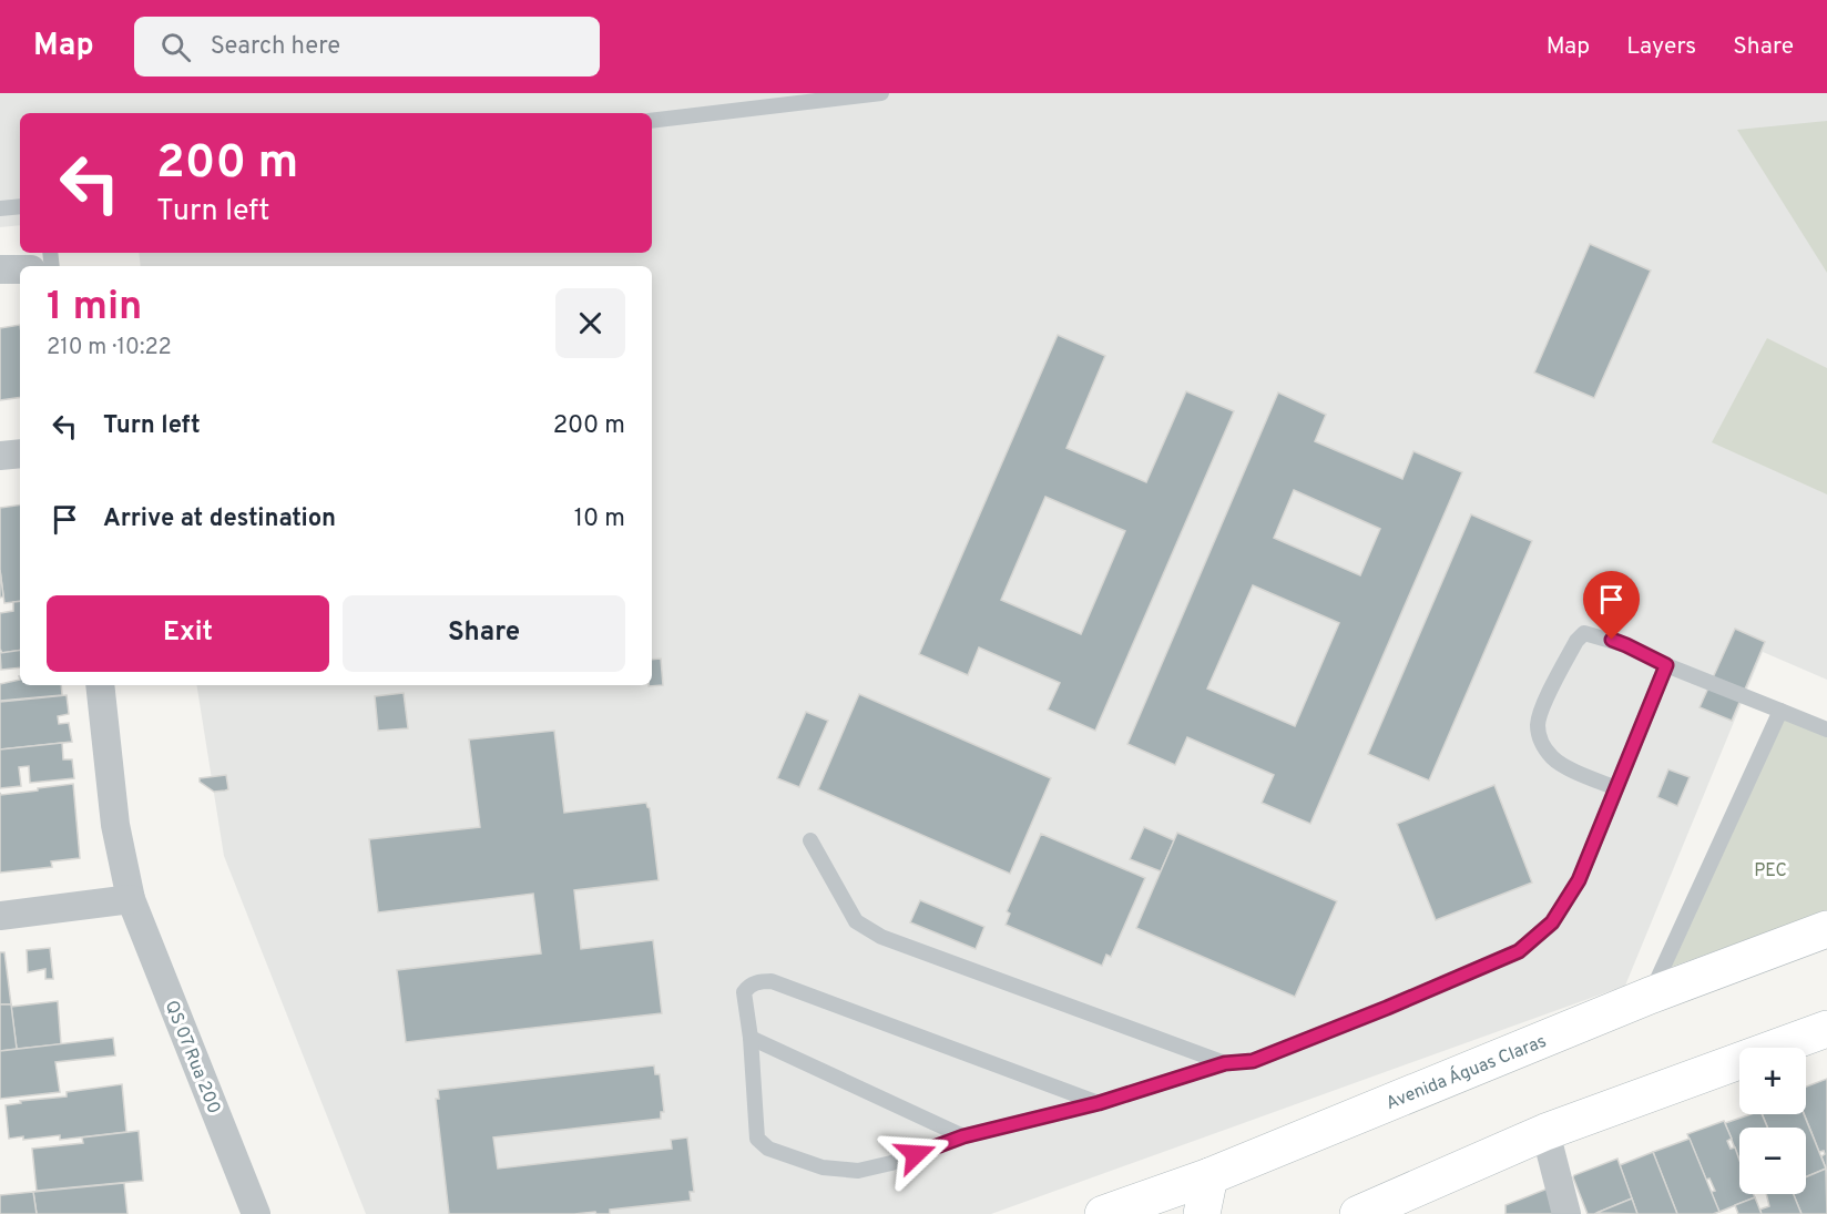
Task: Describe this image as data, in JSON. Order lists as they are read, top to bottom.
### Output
{
  "streets": {
    "main road": ["Avenida Águas Claras"],
    "street": ["QS 07 Rua 200"]
  },
  "parks": ["PEC"],
  "page": {
    "header": "Map",
    "search": "Search here",
    "nav": ["Map", "Layers", "Share"],
    "turn": ["200 m", "Turn left"],
    "heading": ["1 min", "210 m · 10:22"],
    "list": [
      {
        "name": "Turn left",
        "value": "200 m"
      },
      {
        "name": "Arrive at destination",
        "value": "10 m"
      }
    ],
    "buttons": ["Exit", "Share"],
    "map_buttons": ["+", "−"]
  }
}
